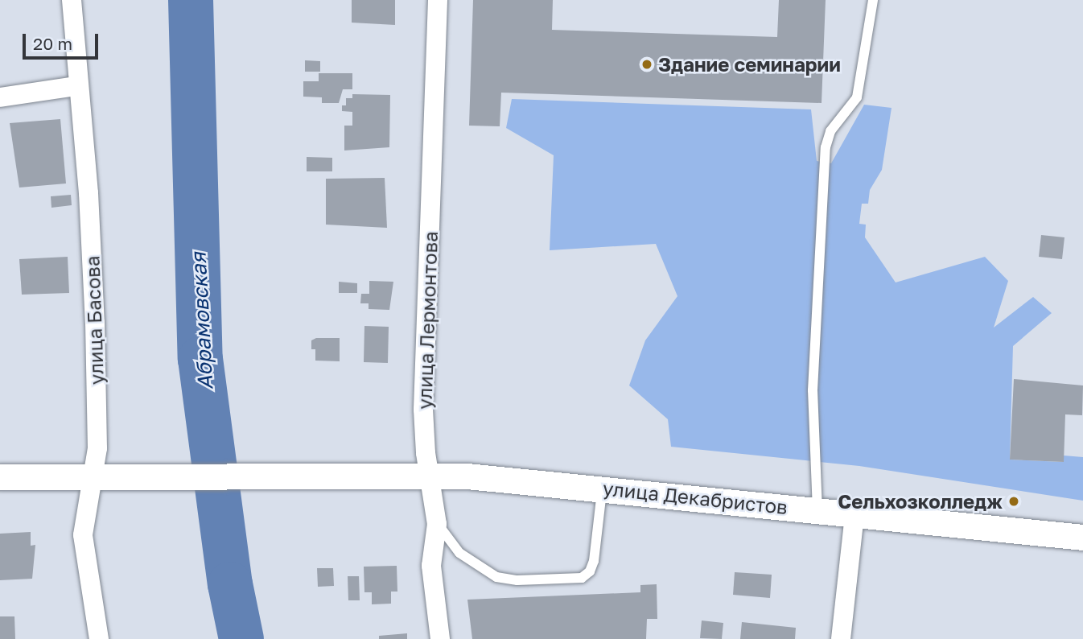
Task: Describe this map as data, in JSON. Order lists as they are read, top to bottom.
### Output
{
  "streets": {
    "street": ["улица Басова", "улица Лермонтова", "улица Декабристов"]
  },
  "crossings": [
    ["улица Басова", "улица Декабристов"],
    ["улица Лермонтова", "улица Декабристов"]
  ],
  "water": ["Абрамовская"],
  "places": ["Здание семинарии", "Сельхозколледж"],
  "scale_bar": "20 m"
}
